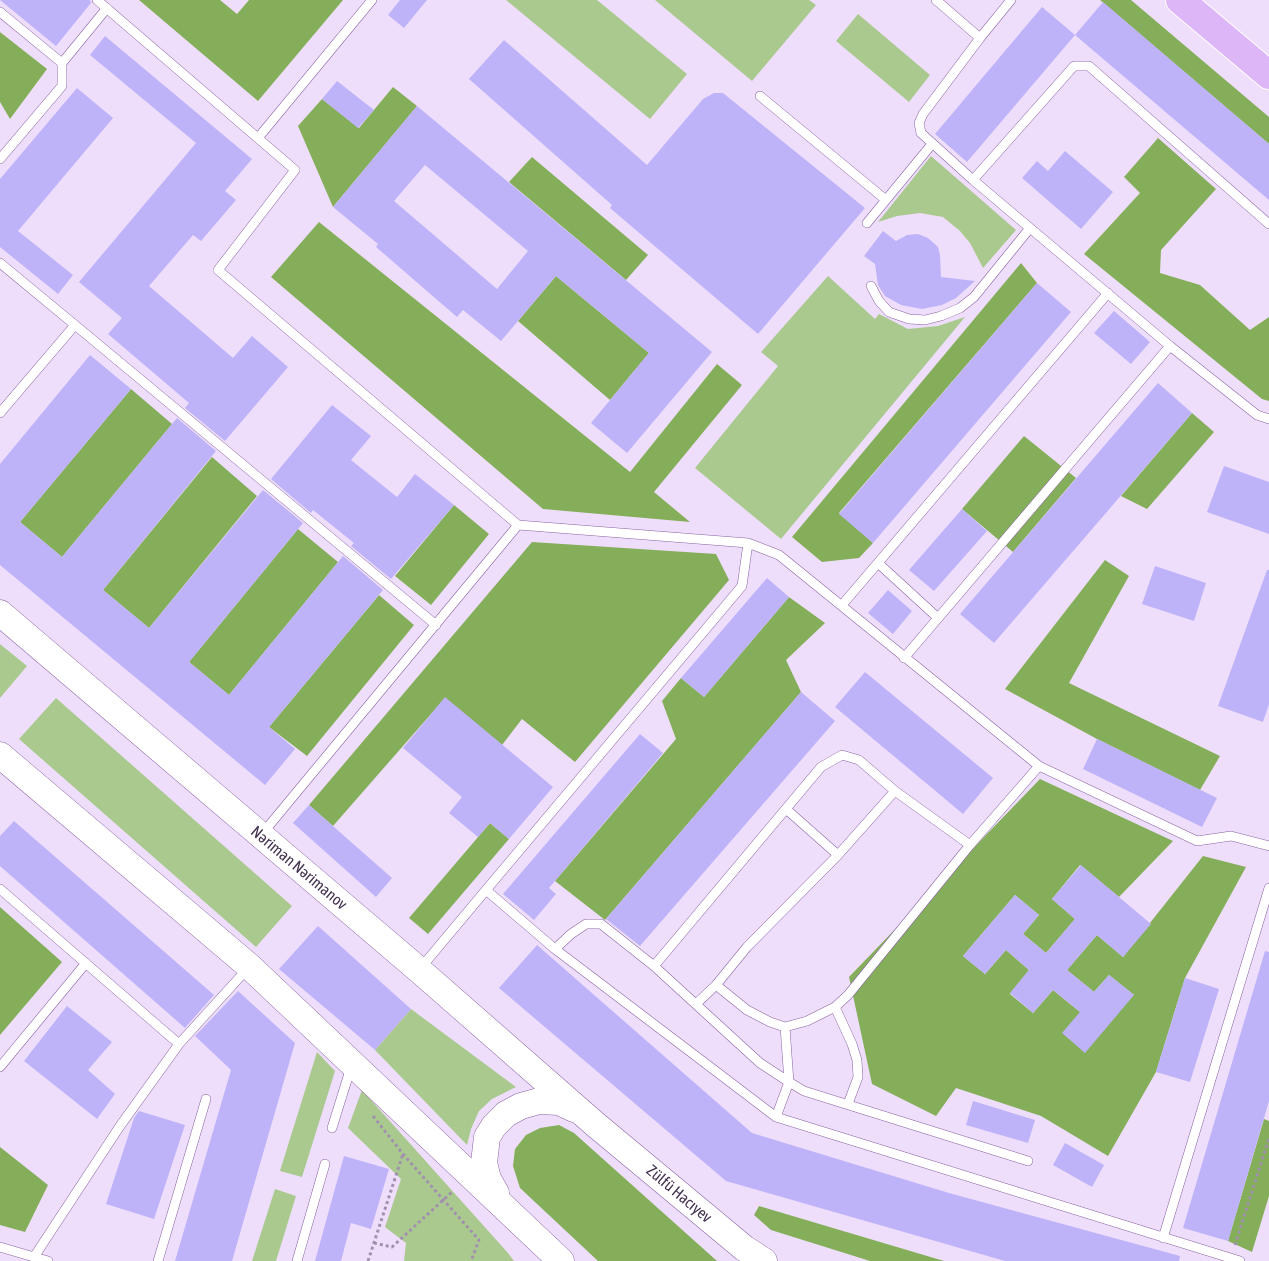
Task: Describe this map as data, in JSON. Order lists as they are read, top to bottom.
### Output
{
  "streets": {
    "main road": ["Nəriman Nərimanov", "Zülfü Hacıyev"]
  },
  "crossings": [
    ["Nəriman Nərimanov", "Zülfü Hacıyev"]
  ]
}
